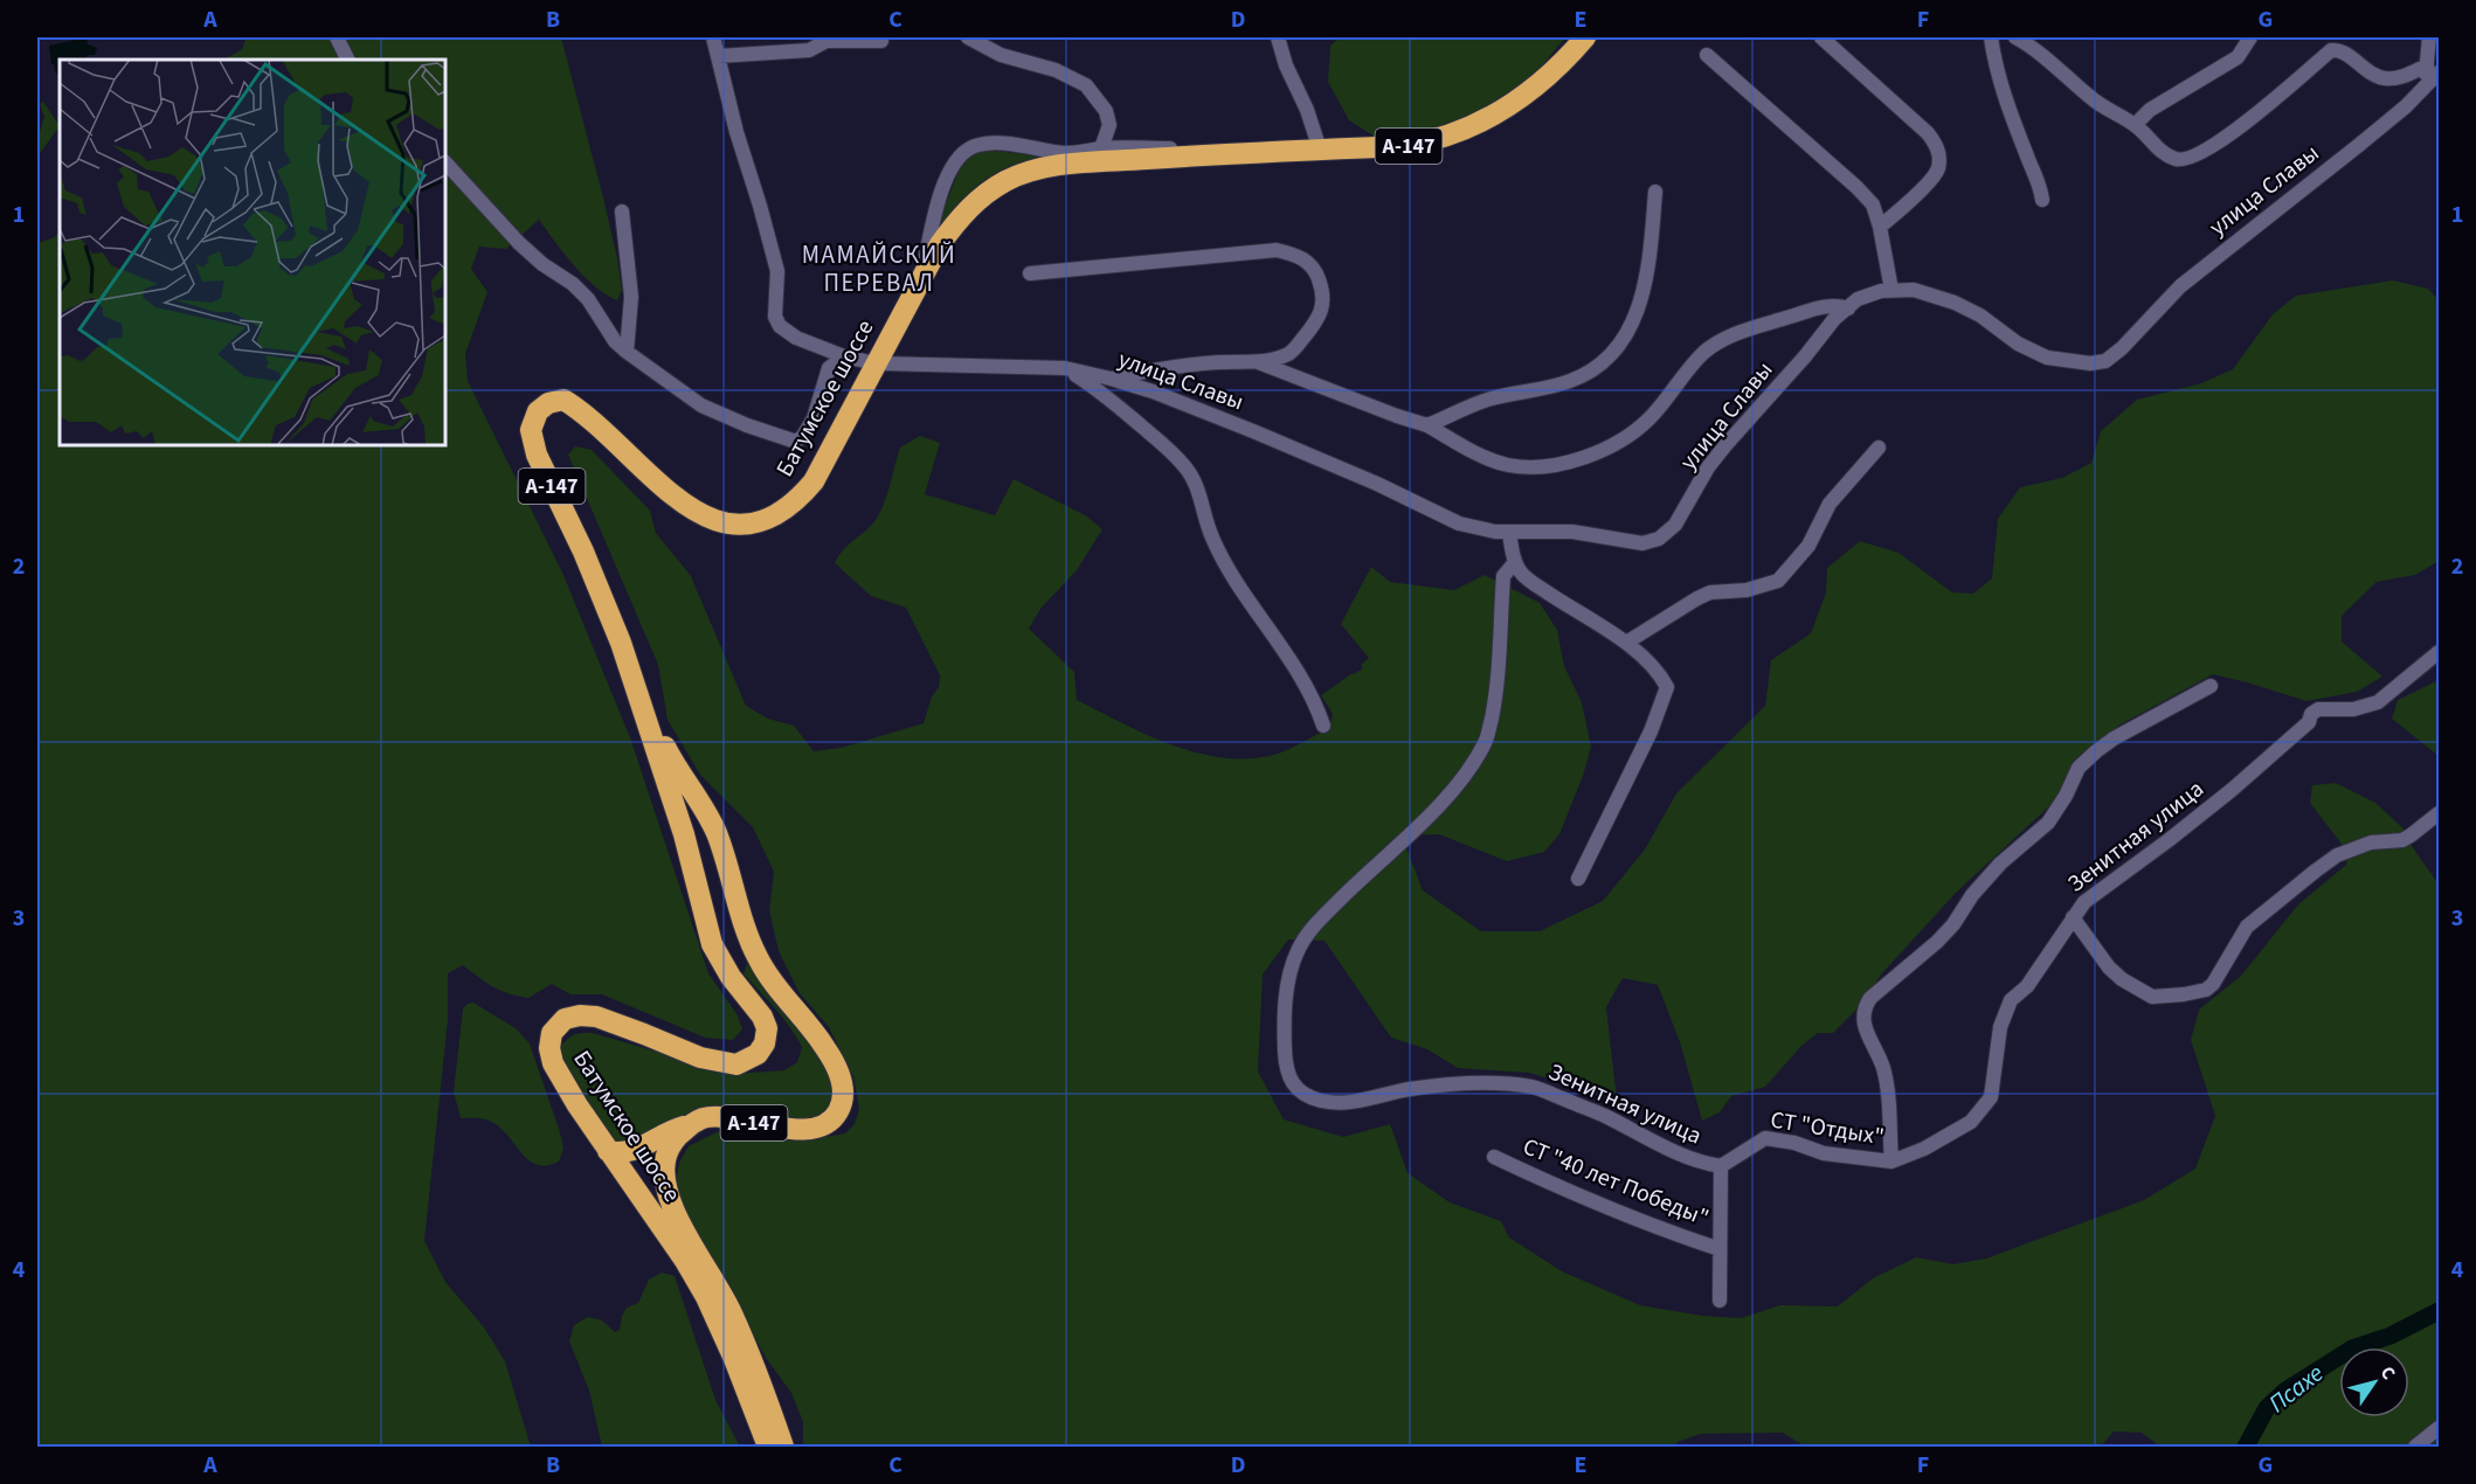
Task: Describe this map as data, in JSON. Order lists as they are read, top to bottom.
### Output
{
  "streets": {
    "highway": ["А-147", "Батумское шоссе"],
    "street": [
      "улица Славы",
      "Зенитная улица",
      "СТ \"Отдых\"",
      "СТ \"40 лет Победы\""
    ]
  },
  "crossings": [
    ["улица Славы", "Батумское шоссе"],
    ["Зенитная улица", "СТ \"Отдых\""],
    ["Зенитная улица", "СТ \"40 лет Победы\""]
  ],
  "districts": ["МАМАЙСКИЙ ПЕРЕВАЛ"],
  "water": ["Псахе"],
  "north": "top right",
  "grid": {
    "columns": [
      "A",
      "B",
      "C",
      "D",
      "E",
      "F",
      "G"
    ],
    "rows": [
      "1",
      "2",
      "3",
      "4"
    ]
  }
}
